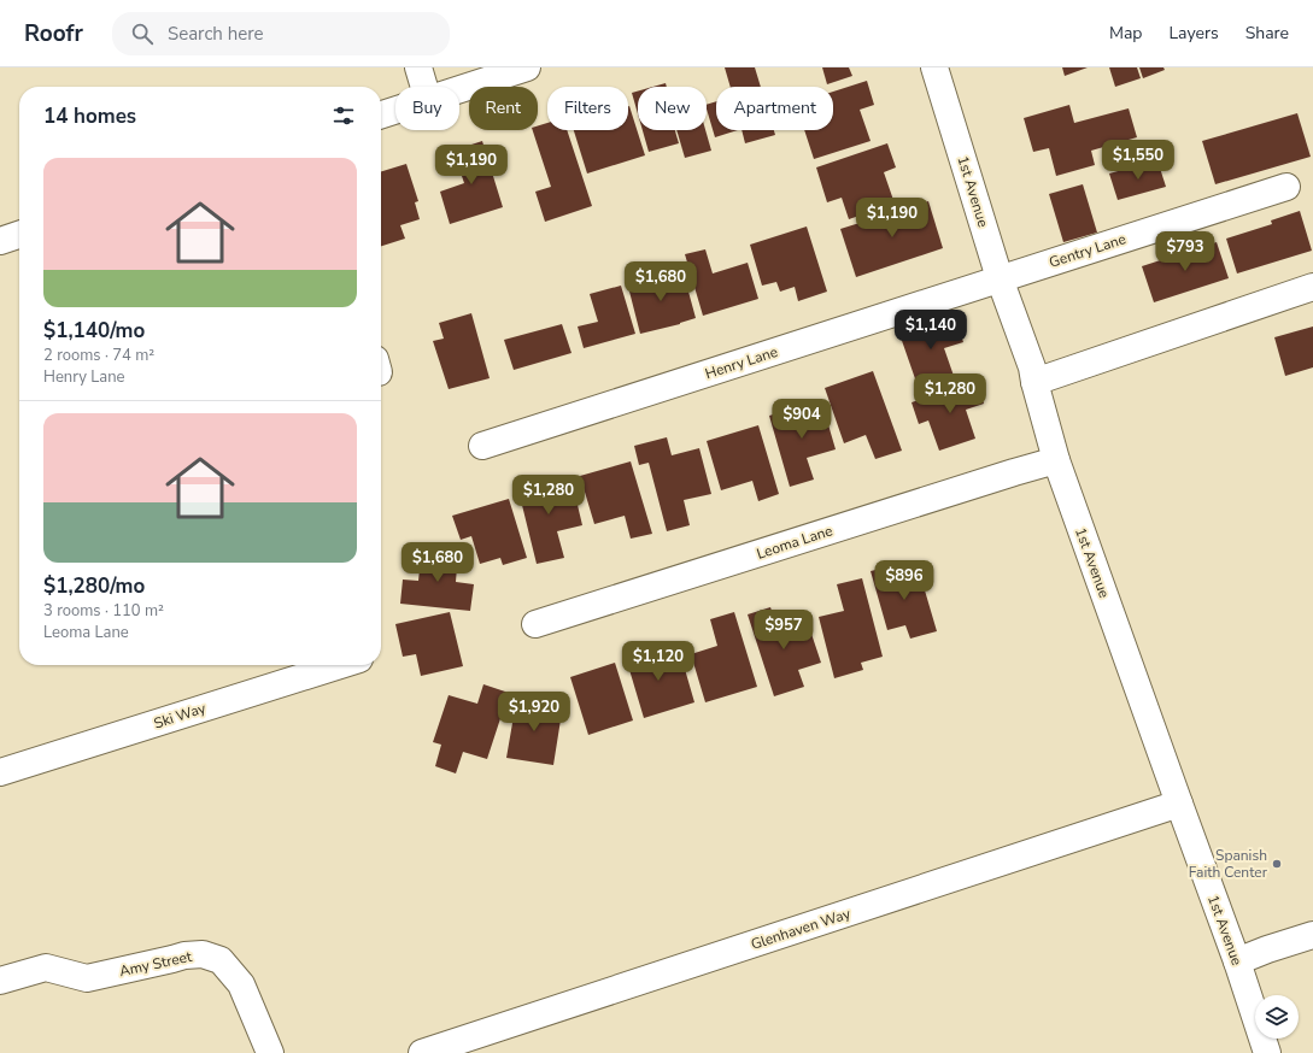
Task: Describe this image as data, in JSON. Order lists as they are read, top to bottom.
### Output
{
  "streets": {
    "street": [
      "1st Avenue",
      "Gentry Lane",
      "Henry Lane",
      "Leoma Lane",
      "Ski Way",
      "Glenhaven Way",
      "Amy Street"
    ]
  },
  "crossings": [
    ["1st Avenue", "Gentry Lane"],
    ["1st Avenue", "Henry Lane"],
    ["1st Avenue", "Leoma Lane"],
    ["1st Avenue", "Glenhaven Way"],
    ["Gentry Lane", "Henry Lane"]
  ],
  "places": ["Spanish Faith Center"],
  "page": {
    "header": "Roofr",
    "search": "Search here",
    "nav": ["Map", "Layers", "Share"],
    "chip": [
      "Buy",
      "Rent",
      "Filters",
      "New",
      "Apartment"
    ],
    "heading": "14 homes",
    "price": [
      "$1,550",
      "$1,190",
      "$1,190",
      "$793",
      "$1,680",
      "$1,140",
      "$1,280",
      "$904",
      "$1,280",
      "$1,680",
      "$896",
      "$957",
      "$1,120",
      "$1,920"
    ],
    "list": [
      {
        "name": "$1,140/mo",
        "note": "2 rooms · 74 m² · Henry Lane"
      },
      {
        "name": "$1,280/mo",
        "note": "3 rooms · 110 m² · Leoma Lane"
      }
    ]
  }
}
